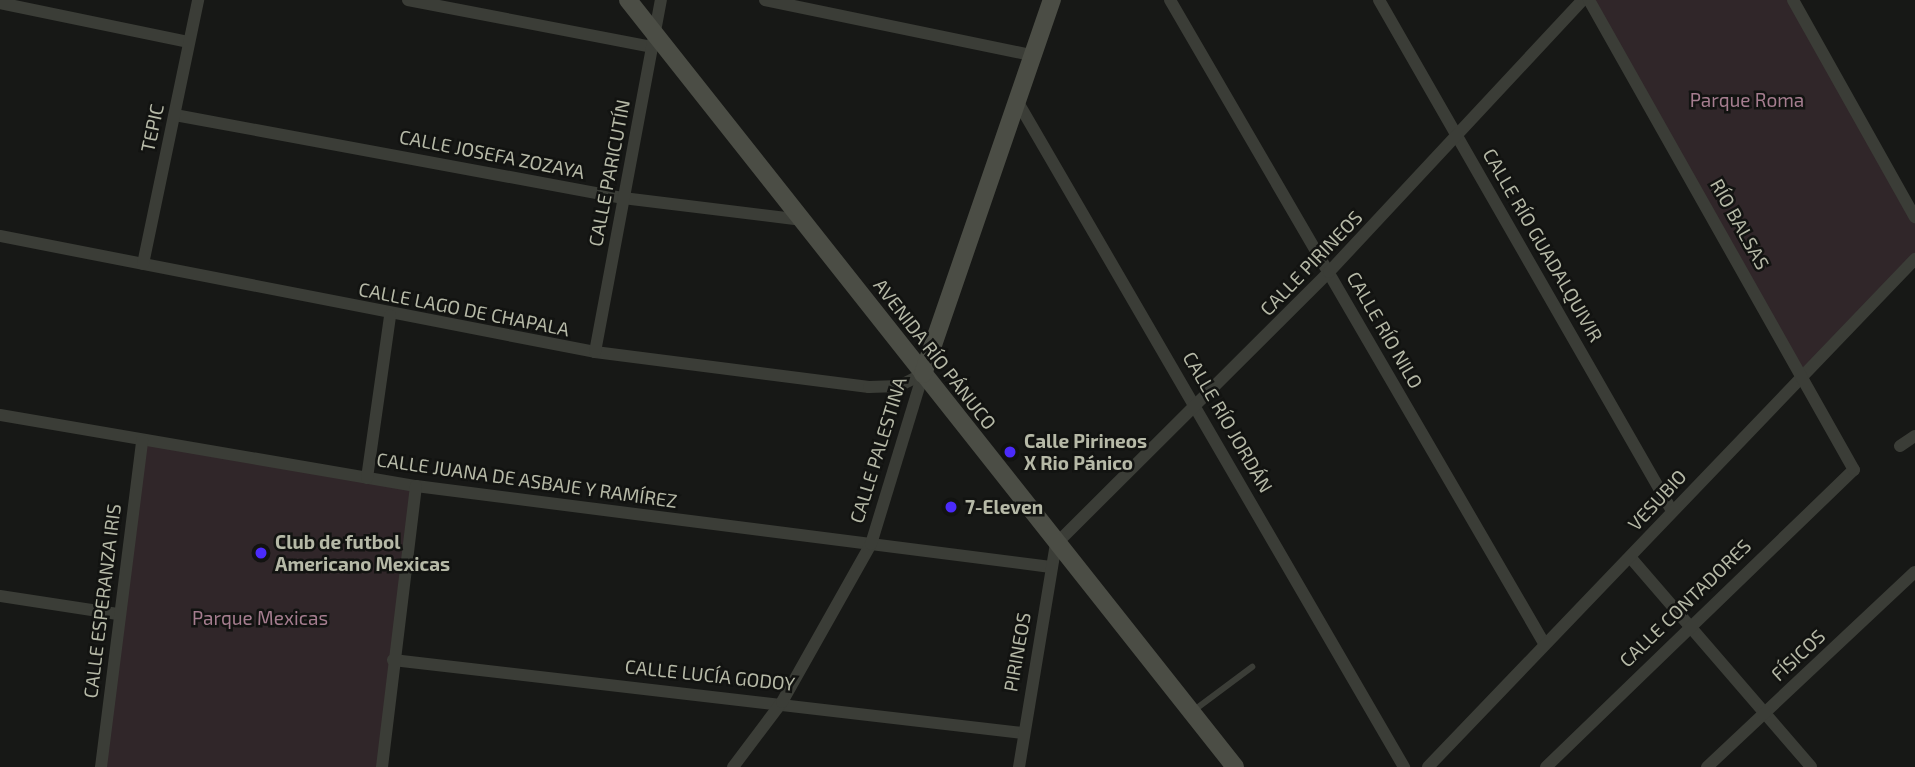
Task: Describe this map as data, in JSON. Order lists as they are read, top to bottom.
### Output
{
  "streets": {
    "street": [
      "TEPIC",
      "CALLE JOSEFA ZOZAYA",
      "CALLE PARICUTÍN",
      "RÍO BALSAS",
      "CALLE RÍO GUADALQUIVIR",
      "CALLE PIRINEOS",
      "CALLE LAGO DE CHAPALA",
      "CALLE RÍO NILO",
      "AVENIDA RÍO PÁNUCO",
      "CALLE RÍO JORDÁN",
      "CALLE PALESTINA",
      "CALLE JUANA DE ASBAJE Y RAMÍREZ",
      "VESUBIO",
      "CALLE ESPERANZA IRIS",
      "CALLE CONTADORES",
      "PIRINEOS",
      "FÍSICOS",
      "CALLE LUCÍA GODOY"
    ]
  },
  "crossings": [
    ["TEPIC", "CALLE JOSEFA ZOZAYA"],
    ["TEPIC", "CALLE LAGO DE CHAPALA"],
    ["CALLE JOSEFA ZOZAYA", "CALLE PARICUTÍN"],
    ["CALLE JOSEFA ZOZAYA", "AVENIDA RÍO PÁNUCO"],
    ["CALLE PARICUTÍN", "CALLE LAGO DE CHAPALA"],
    ["CALLE PARICUTÍN", "AVENIDA RÍO PÁNUCO"],
    ["RÍO BALSAS", "VESUBIO"],
    ["RÍO BALSAS", "CALLE CONTADORES"],
    ["CALLE RÍO GUADALQUIVIR", "CALLE PIRINEOS"],
    ["CALLE RÍO GUADALQUIVIR", "VESUBIO"],
    ["CALLE PIRINEOS", "CALLE RÍO NILO"],
    ["CALLE PIRINEOS", "AVENIDA RÍO PÁNUCO"],
    ["CALLE PIRINEOS", "CALLE RÍO JORDÁN"],
    ["CALLE PIRINEOS", "PIRINEOS"],
    ["CALLE LAGO DE CHAPALA", "AVENIDA RÍO PÁNUCO"],
    ["CALLE LAGO DE CHAPALA", "CALLE PALESTINA"],
    ["CALLE RÍO NILO", "VESUBIO"],
    ["AVENIDA RÍO PÁNUCO", "CALLE PALESTINA"],
    ["AVENIDA RÍO PÁNUCO", "PIRINEOS"],
    ["CALLE RÍO JORDÁN", "CALLE PALESTINA"],
    ["CALLE PALESTINA", "CALLE JUANA DE ASBAJE Y RAMÍREZ"],
    ["CALLE PALESTINA", "CALLE LUCÍA GODOY"],
    ["CALLE JUANA DE ASBAJE Y RAMÍREZ", "CALLE ESPERANZA IRIS"],
    ["CALLE JUANA DE ASBAJE Y RAMÍREZ", "PIRINEOS"],
    ["PIRINEOS", "CALLE LUCÍA GODOY"]
  ],
  "parks": ["Parque Roma", "Parque Mexicas"],
  "places": ["Calle Pirineos X Rio Pánico", "7-Eleven", "Club de futbol Americano Mexicas"]
}
